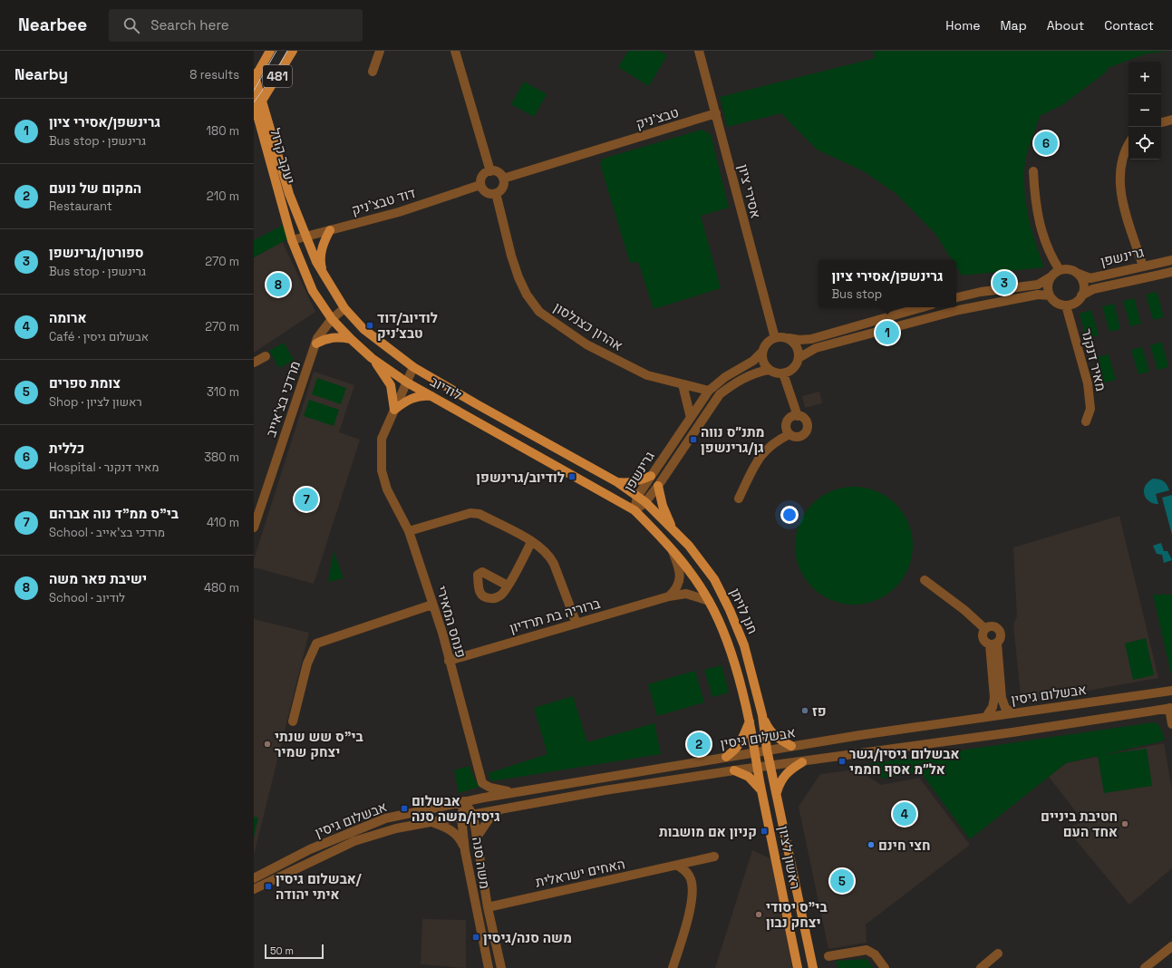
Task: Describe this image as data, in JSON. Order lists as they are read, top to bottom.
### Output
{
  "streets": {
    "main road": [
      "481",
      "יעקב קרול",
      "לודיוב",
      "חנן לויתן",
      "ראשון לציון"
    ],
    "street": [
      "טבצ'ניק",
      "אסירי ציון",
      "דוד טבצ'ניק",
      "גרינשפן",
      "אהרון כצנלסון",
      "מאיר דנקנר",
      "מרדכי בצ'אייב",
      "ברוריה בת תרדיון",
      "פנחס המאירי",
      "אבשלום גיסין",
      "משה סנה",
      "האחים ישראלית"
    ]
  },
  "crossings": [
    ["481", "יעקב קרול"],
    ["טבצ'ניק", "אסירי ציון"],
    ["טבצ'ניק", "דוד טבצ'ניק"],
    ["טבצ'ניק", "אהרון כצנלסון"],
    ["יעקב קרול", "דוד טבצ'ניק"],
    ["יעקב קרול", "לודיוב"],
    ["אסירי ציון", "גרינשפן"],
    ["דוד טבצ'ניק", "אהרון כצנלסון"],
    ["דוד טבצ'ניק", "לודיוב"],
    ["גרינשפן", "אהרון כצנלסון"],
    ["גרינשפן", "מאיר דנקנר"],
    ["גרינשפן", "לודיוב"],
    ["גרינשפן", "חנן לויתן"],
    ["לודיוב", "מרדכי בצ'אייב"],
    ["לודיוב", "חנן לויתן"],
    ["חנן לויתן", "ברוריה בת תרדיון"],
    ["חנן לויתן", "אבשלום גיסין"],
    ["חנן לויתן", "ראשון לציון"],
    ["ברוריה בת תרדיון", "פנחס המאירי"],
    ["פנחס המאירי", "אבשלום גיסין"],
    ["אבשלום גיסין", "ראשון לציון"],
    ["אבשלום גיסין", "משה סנה"],
    ["משה סנה", "האחים ישראלית"]
  ],
  "places": {
    "transit": [
      "לודיוב/דוד טבצ׳ניק",
      "מתנ״ס נווה גן/גרינשפן",
      "לודיוב/גרינשפן",
      "אבשלום גיסין/גשר אל״מ אסף חממי",
      "אבשלום גיסין/משה סנה",
      "קניון אם מושבות",
      "אבשלום גיסין/ איתי יהודה",
      "משה סנה/גיסין"
    ],
    "other": [
      "פז",
      "בי\"ס שש שנתי יצחק שמיר",
      "חטיבת ביניים אחד העם",
      "חצי חינם",
      "בי\"ס יסודי יצחק נבון"
    ]
  },
  "scale_bar": "50 m",
  "page": {
    "header": "Nearbee",
    "search": "Search here",
    "nav": [
      "Home",
      "Map",
      "About",
      "Contact"
    ],
    "heading": ["Nearby", "8 results"],
    "map_buttons": ["+", "−"],
    "list": [
      {
        "mark": "1",
        "name": "גרינשפן/אסירי ציון",
        "note": "Bus stop · גרינשפן",
        "value": "180 m"
      },
      {
        "mark": "2",
        "name": "המקום של נועם",
        "note": "Restaurant",
        "value": "210 m"
      },
      {
        "mark": "3",
        "name": "ספורטן/גרינשפן",
        "note": "Bus stop · גרינשפן",
        "value": "270 m"
      },
      {
        "mark": "4",
        "name": "ארומה",
        "note": "Café · אבשלום גיסין",
        "value": "270 m"
      },
      {
        "mark": "5",
        "name": "צומת ספרים",
        "note": "Shop · ראשון לציון",
        "value": "310 m"
      },
      {
        "mark": "6",
        "name": "כללית",
        "note": "Hospital · מאיר דנקנר",
        "value": "380 m"
      },
      {
        "mark": "7",
        "name": "בי\"ס ממ\"ד נוה אברהם",
        "note": "School · מרדכי בצ'אייב",
        "value": "410 m"
      },
      {
        "mark": "8",
        "name": "ישיבת פאר משה",
        "note": "School · לודיוב",
        "value": "480 m"
      }
    ],
    "pins": [
      "6",
      "3",
      "8",
      "1",
      "7",
      "2",
      "4",
      "5"
    ],
    "popup": ["גרינשפן/אסירי ציון", "Bus stop"],
    "scale": "50 m"
  }
}
